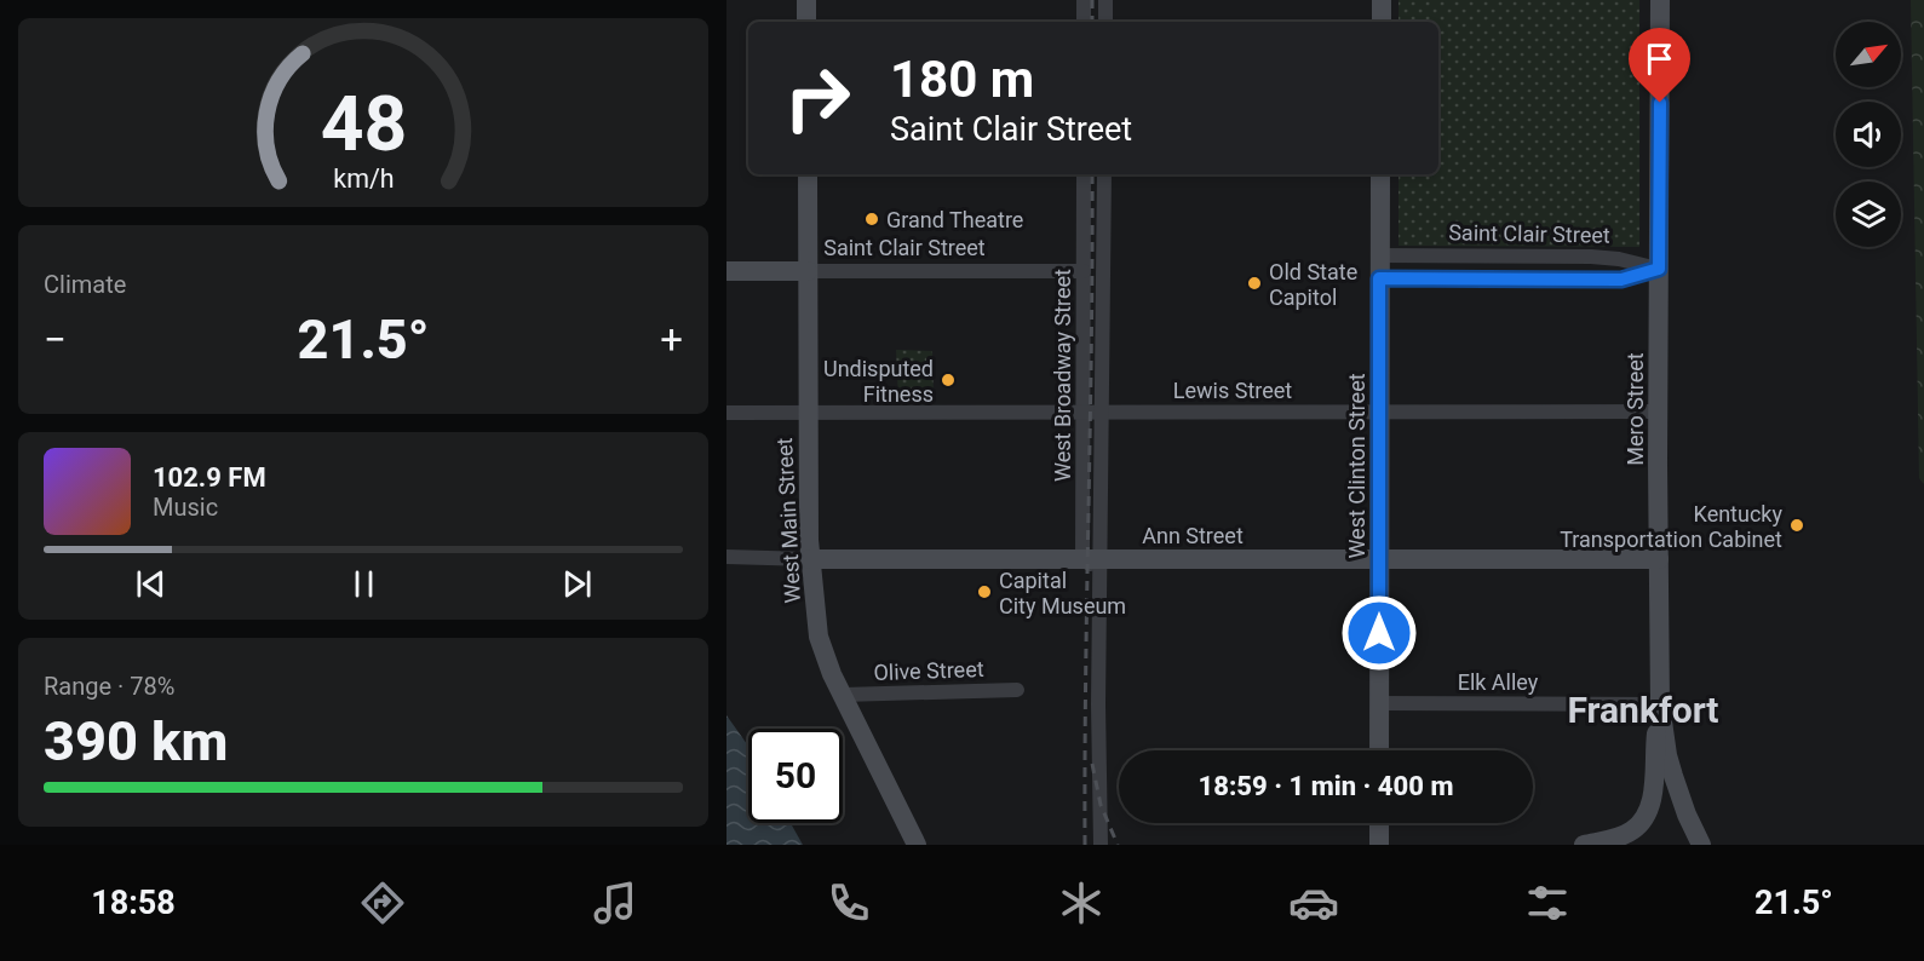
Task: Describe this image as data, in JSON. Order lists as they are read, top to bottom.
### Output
{
  "streets": {
    "main road": [
      "Saint Clair Street",
      "Mero Street",
      "West Clinton Street",
      "West Main Street",
      "Ann Street"
    ],
    "street": [
      "West Broadway Street",
      "Lewis Street",
      "Olive Street",
      "Elk Alley"
    ]
  },
  "crossings": [
    ["Saint Clair Street", "West Broadway Street"],
    ["Saint Clair Street", "Mero Street"],
    ["Saint Clair Street", "West Clinton Street"],
    ["Saint Clair Street", "West Main Street"],
    ["West Broadway Street", "Lewis Street"],
    ["West Broadway Street", "Ann Street"],
    ["Lewis Street", "Mero Street"],
    ["Lewis Street", "West Clinton Street"],
    ["Lewis Street", "West Main Street"],
    ["Mero Street", "Ann Street"],
    ["Mero Street", "Elk Alley"],
    ["West Clinton Street", "Ann Street"],
    ["West Clinton Street", "Elk Alley"],
    ["West Main Street", "Ann Street"],
    ["West Main Street", "Olive Street"]
  ],
  "districts": ["Frankfort"],
  "places": [
    "Grand Theatre",
    "Old State Capitol",
    "Undisputed Fitness",
    "Kentucky Transportation Cabinet",
    "Capital City Museum"
  ],
  "north": "top right",
  "page": {
    "turn": ["180 m", "Saint Clair Street"],
    "tile": [
      "Climate",
      ["Range · 78%", "390 km"]
    ],
    "heat": ["−", "21.5°", "+"],
    "song": ["102.9 FM", "Music"],
    "limit": "50",
    "trip": "18:59 · 1 min · 400 m",
    "tabs": ["18:58", "21.5°"],
    "gauge": ["48", "km/h"]
  }
}
